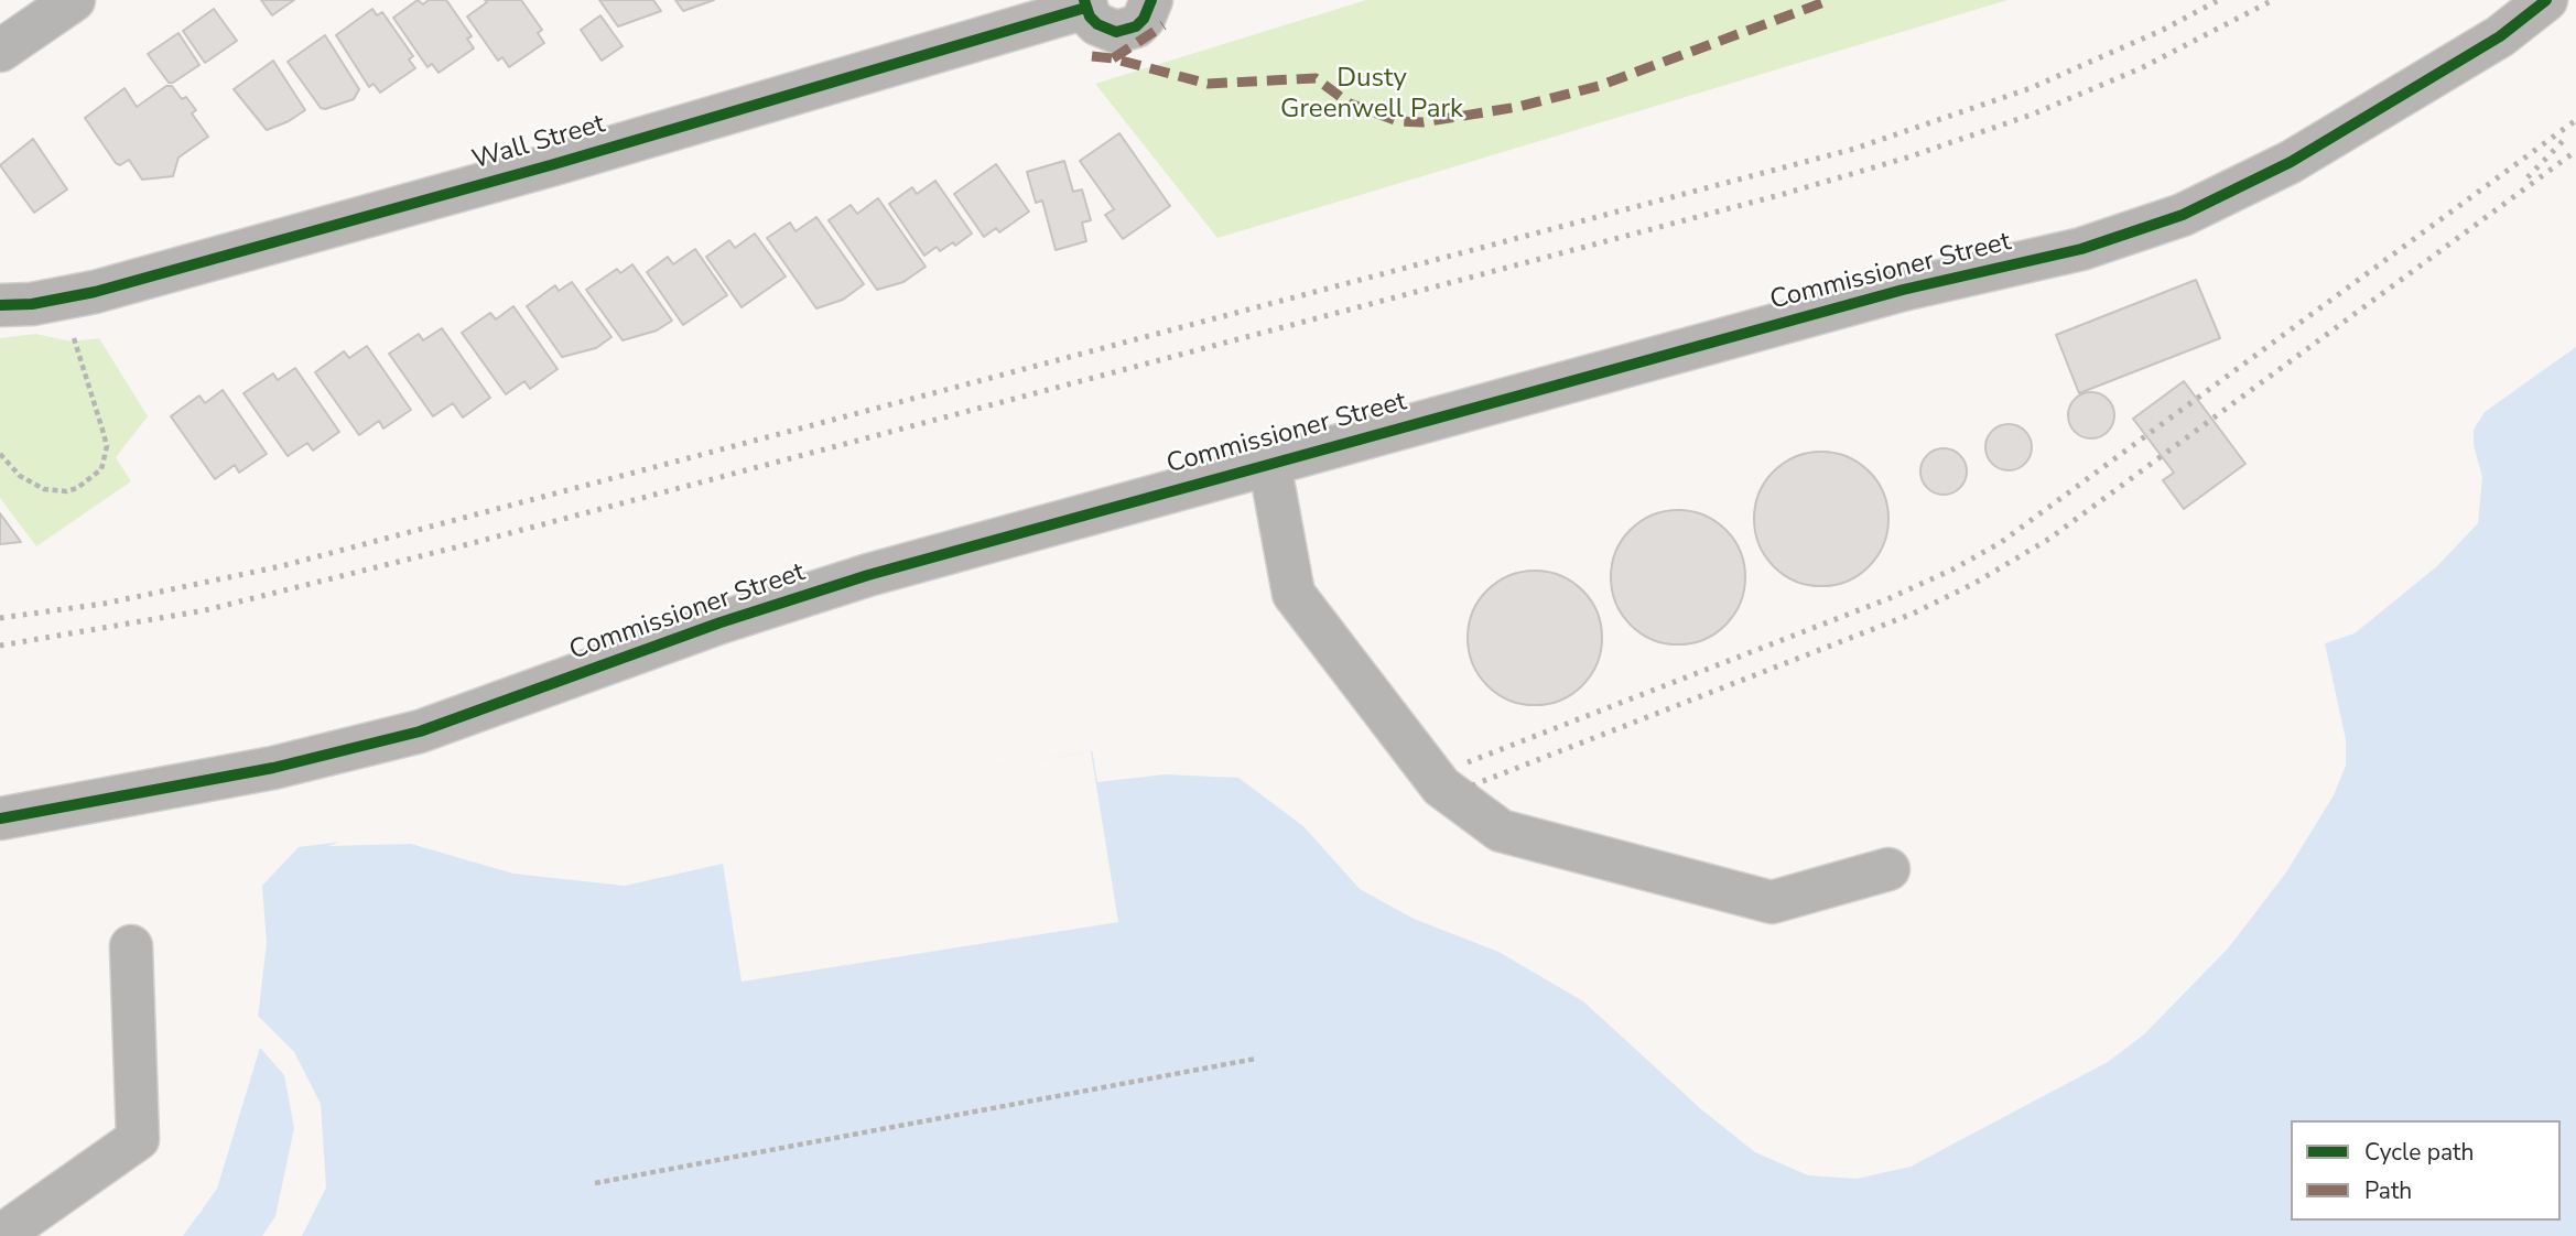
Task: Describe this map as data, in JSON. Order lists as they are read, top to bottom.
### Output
{
  "streets": {
    "street": ["Wall Street", "Commissioner Street"]
  },
  "parks": ["Dusty Greenwell Park"],
  "legend": ["Cycle path", "Path"]
}
